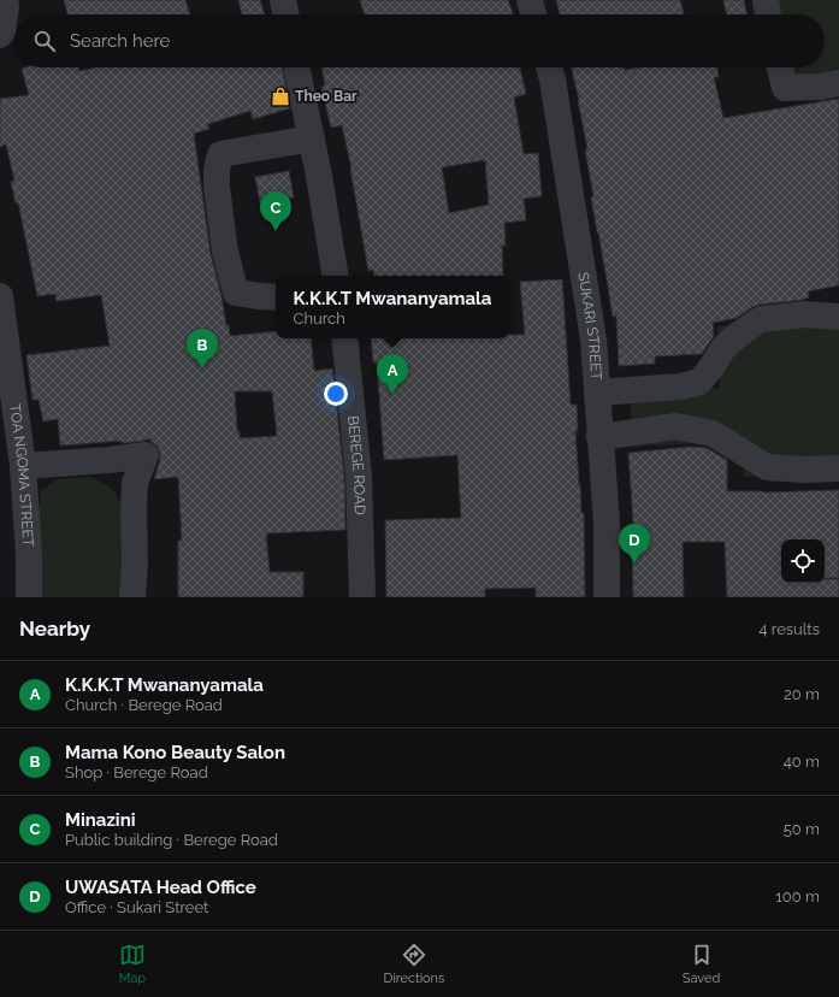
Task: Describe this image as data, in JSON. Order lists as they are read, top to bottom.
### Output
{
  "streets": {
    "street": ["SUKARI STREET", "BEREGE ROAD", "TOA NGOMA STREET"]
  },
  "places": {
    "shop": ["Theo Bar"]
  },
  "page": {
    "search": "Search here",
    "pins": [
      "C",
      "B",
      "A",
      "D"
    ],
    "popup": ["K.K.K.T Mwananyamala", "Church"],
    "heading": ["Nearby", "4 results"],
    "list": [
      {
        "mark": "A",
        "name": "K.K.K.T Mwananyamala",
        "note": "Church · Berege Road",
        "value": "20 m"
      },
      {
        "mark": "B",
        "name": "Mama Kono Beauty Salon",
        "note": "Shop · Berege Road",
        "value": "40 m"
      },
      {
        "mark": "C",
        "name": "Minazini",
        "note": "Public building · Berege Road",
        "value": "50 m"
      },
      {
        "mark": "D",
        "name": "UWASATA Head Office",
        "note": "Office · Sukari Street",
        "value": "100 m"
      }
    ],
    "nav": ["Map", "Directions", "Saved"]
  }
}
